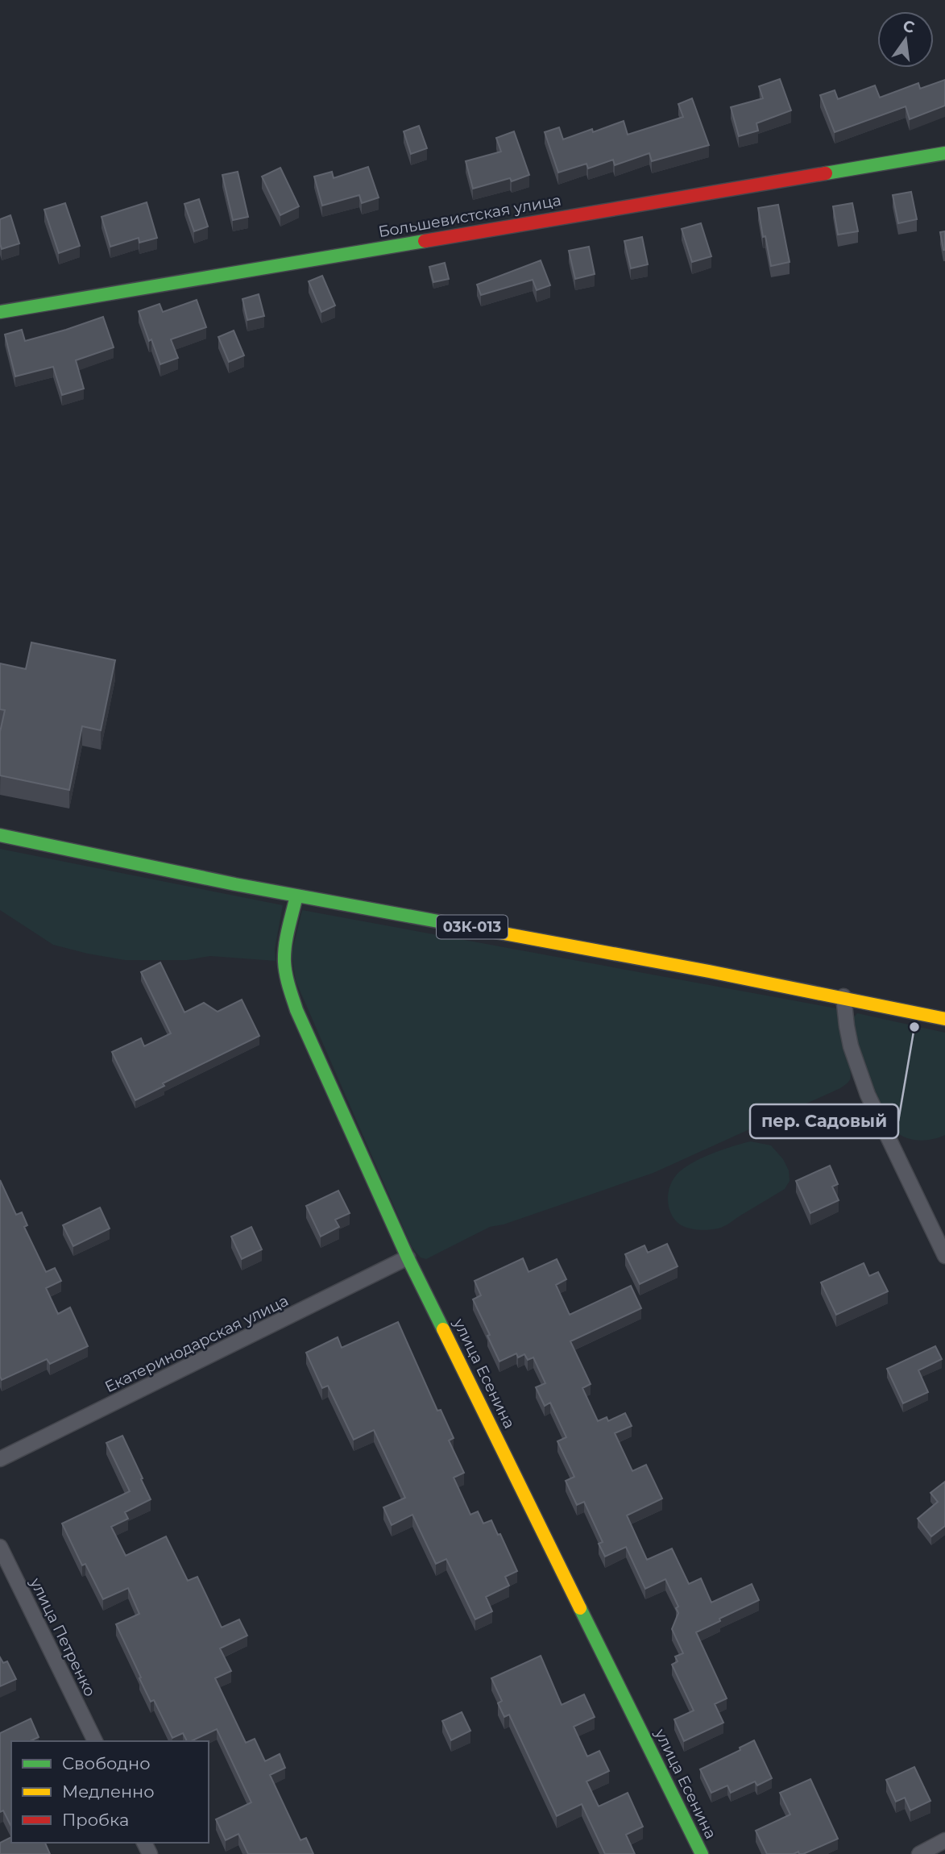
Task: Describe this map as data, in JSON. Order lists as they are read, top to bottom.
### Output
{
  "streets": {
    "street": [
      "Большевистская улица",
      "03К-013",
      "Екатеринодарская улица",
      "улица Есенина",
      "улица Петренко"
    ]
  },
  "crossings": [
    ["03К-013", "улица Есенина"],
    ["Екатеринодарская улица", "улица Есенина"]
  ],
  "places": ["пер. Садовый"],
  "legend": ["Свободно", "Медленно", "Пробка"],
  "north": "top"
}
